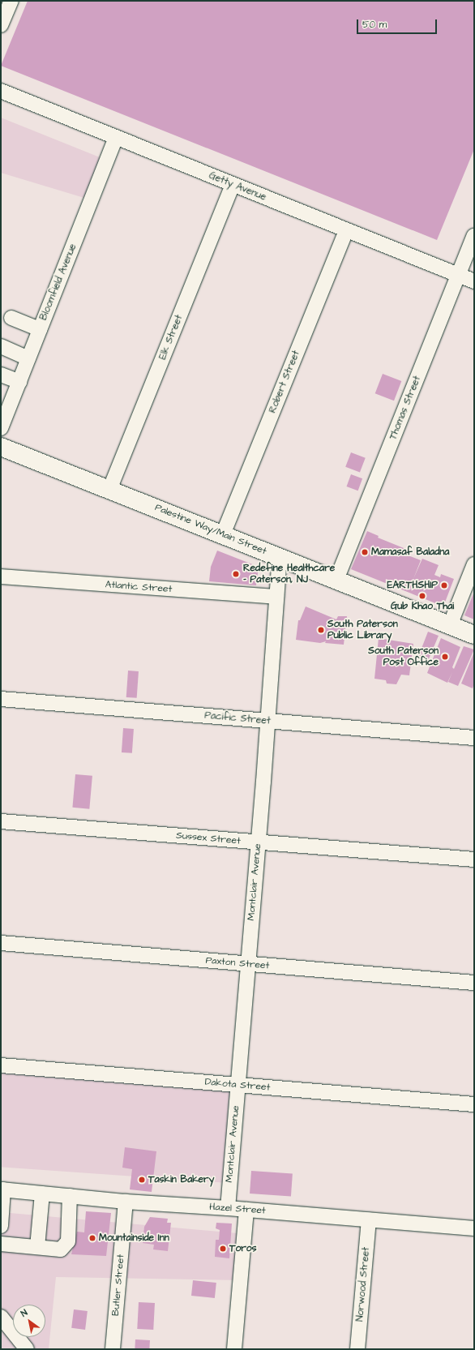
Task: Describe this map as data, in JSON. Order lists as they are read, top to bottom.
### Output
{
  "streets": {
    "main road": ["Palestine Way/Main Street"],
    "street": [
      "Getty Avenue",
      "Bloomfield Avenue",
      "Elk Street",
      "Robert Street",
      "Thomas Street",
      "Atlantic Street",
      "Pacific Street",
      "Sussex Street",
      "Montclair Avenue",
      "Paxton Street",
      "Dakota Street",
      "Hazel Street",
      "Norwood Street",
      "Butler Street"
    ]
  },
  "crossings": [
    ["Getty Avenue", "Bloomfield Avenue"],
    ["Getty Avenue", "Elk Street"],
    ["Getty Avenue", "Robert Street"],
    ["Getty Avenue", "Thomas Street"],
    ["Elk Street", "Palestine Way/Main Street"],
    ["Robert Street", "Palestine Way/Main Street"],
    ["Thomas Street", "Palestine Way/Main Street"],
    ["Palestine Way/Main Street", "Montclair Avenue"],
    ["Atlantic Street", "Montclair Avenue"],
    ["Pacific Street", "Montclair Avenue"],
    ["Sussex Street", "Montclair Avenue"],
    ["Montclair Avenue", "Paxton Street"],
    ["Montclair Avenue", "Dakota Street"],
    ["Montclair Avenue", "Hazel Street"],
    ["Hazel Street", "Norwood Street"],
    ["Hazel Street", "Butler Street"]
  ],
  "places": [
    "Mamasaf Baladna",
    "Redefine Healthcare - Paterson, NJ",
    "EARTHSHIP",
    "Gub Khao Thai",
    "South Paterson Public Library",
    "South Paterson Post Office",
    "Taskin Bakery",
    "Mountainside Inn",
    "Toros"
  ],
  "scale_bar": "50 m",
  "north": "top left"
}
